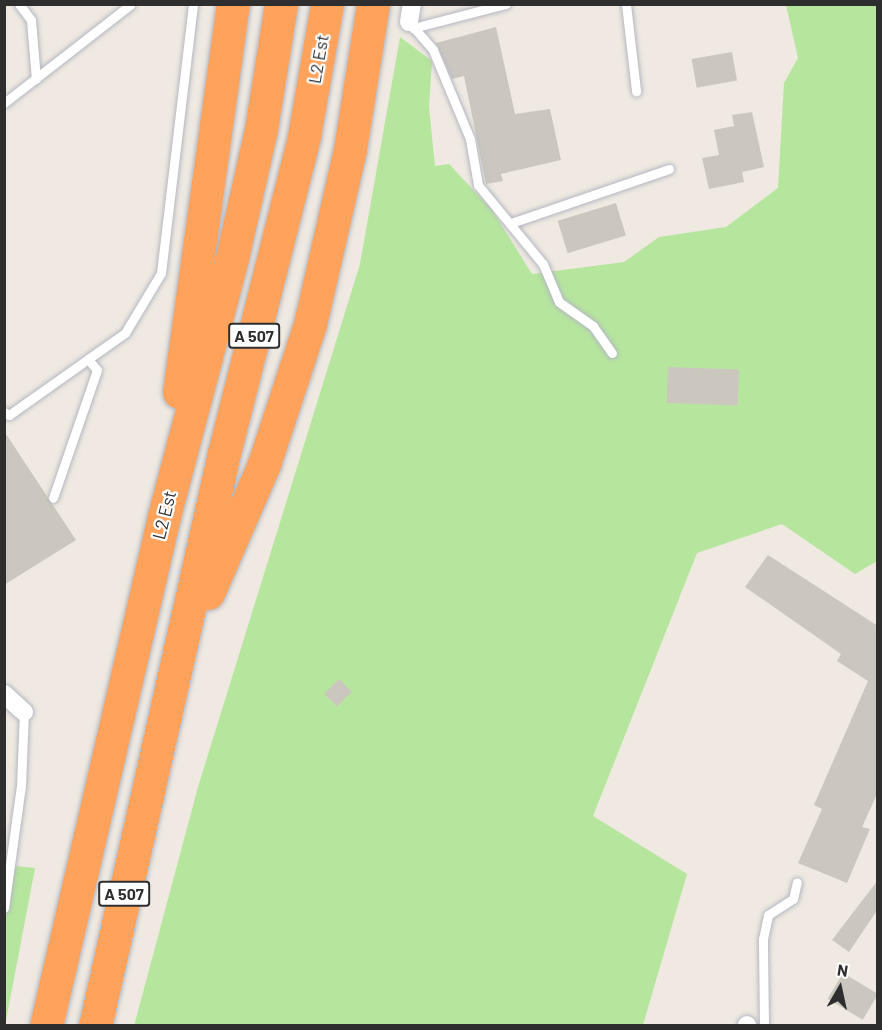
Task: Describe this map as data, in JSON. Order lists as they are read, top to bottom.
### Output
{
  "streets": {
    "highway": ["L2 Est", "A 507"]
  },
  "north": "top"
}
